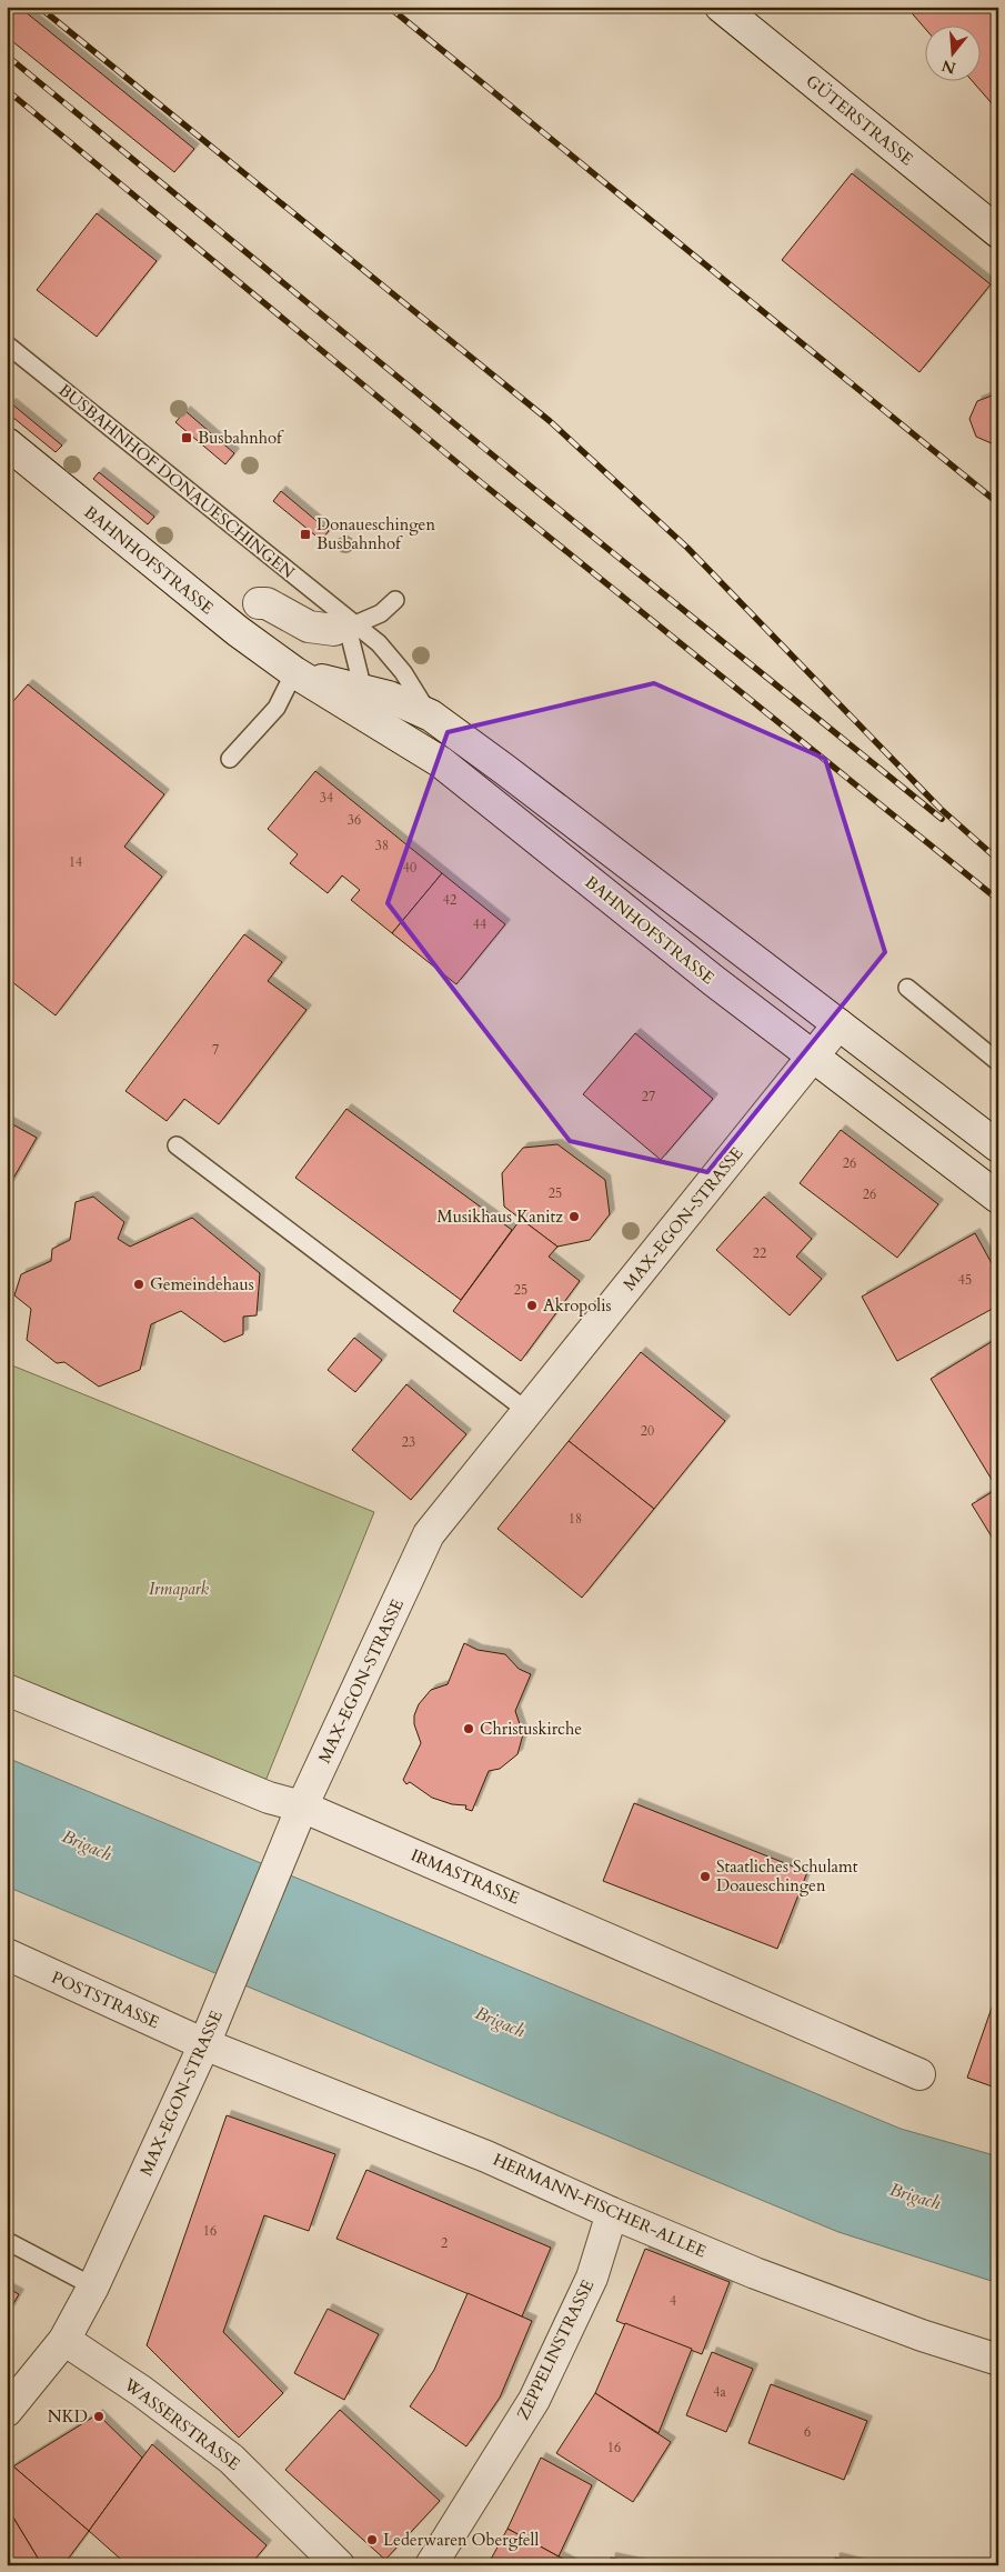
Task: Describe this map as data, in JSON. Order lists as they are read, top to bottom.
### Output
{
  "streets": {
    "street": [
      "GÜTERSTRASSE",
      "BAHNHOFSTRASSE",
      "MAX-EGON-STRASSE",
      "IRMASTRASSE",
      "POSTSTRASSE",
      "HERMANN-FISCHER-ALLEE",
      "ZEPPELINSTRASSE",
      "WASSERSTRASSE"
    ],
    "lane": ["BUSBAHNHOF DONAUESCHINGEN"]
  },
  "crossings": [
    ["BUSBAHNHOF DONAUESCHINGEN", "BAHNHOFSTRASSE"],
    ["BAHNHOFSTRASSE", "MAX-EGON-STRASSE"],
    ["MAX-EGON-STRASSE", "IRMASTRASSE"],
    ["MAX-EGON-STRASSE", "POSTSTRASSE"],
    ["MAX-EGON-STRASSE", "HERMANN-FISCHER-ALLEE"],
    ["MAX-EGON-STRASSE", "WASSERSTRASSE"],
    ["POSTSTRASSE", "HERMANN-FISCHER-ALLEE"],
    ["HERMANN-FISCHER-ALLEE", "ZEPPELINSTRASSE"]
  ],
  "water": ["Brigach"],
  "parks": ["Irmapark"],
  "places": {
    "transit": ["Busbahnhof", "Donaueschingen Busbahnhof"],
    "other": [
      "Musikhaus Kanitz",
      "Gemeindehaus",
      "Akropolis",
      "Christuskirche",
      "Staatliches Schulamt Doaueschingen",
      "NKD",
      "Lederwaren Obergfell"
    ]
  },
  "house_numbers": [
    "34",
    "36",
    "38",
    "14",
    "40",
    "42",
    "44",
    "7",
    "27",
    "26",
    "25",
    "26",
    "22",
    "45",
    "25",
    "20",
    "23",
    "18",
    "16",
    "2",
    "4",
    "4a",
    "6",
    "16"
  ],
  "north": "bottom"
}
